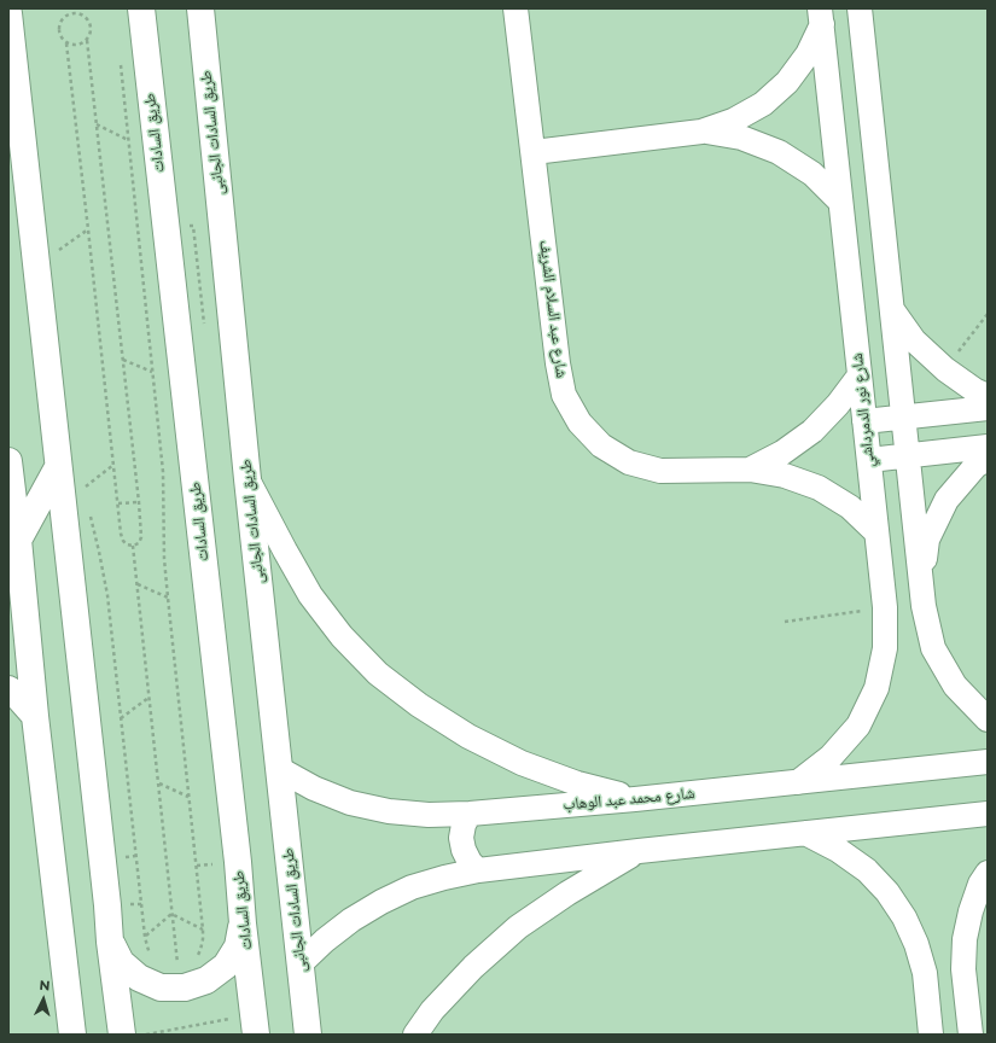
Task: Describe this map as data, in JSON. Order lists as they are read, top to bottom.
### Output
{
  "streets": {
    "main road": ["طريق السادات", "طريق السادات الجانبى"],
    "street": ["شارع عبد السلام الشريف", "شارع نور الدمرداشي", "شارع محمد عبد الوهاب"]
  },
  "crossings": [
    ["طريق السادات الجانبى", "شارع محمد عبد الوهاب"],
    ["شارع عبد السلام الشريف", "شارع نور الدمرداشي"],
    ["شارع نور الدمرداشي", "شارع محمد عبد الوهاب"]
  ],
  "north": "top"
}
